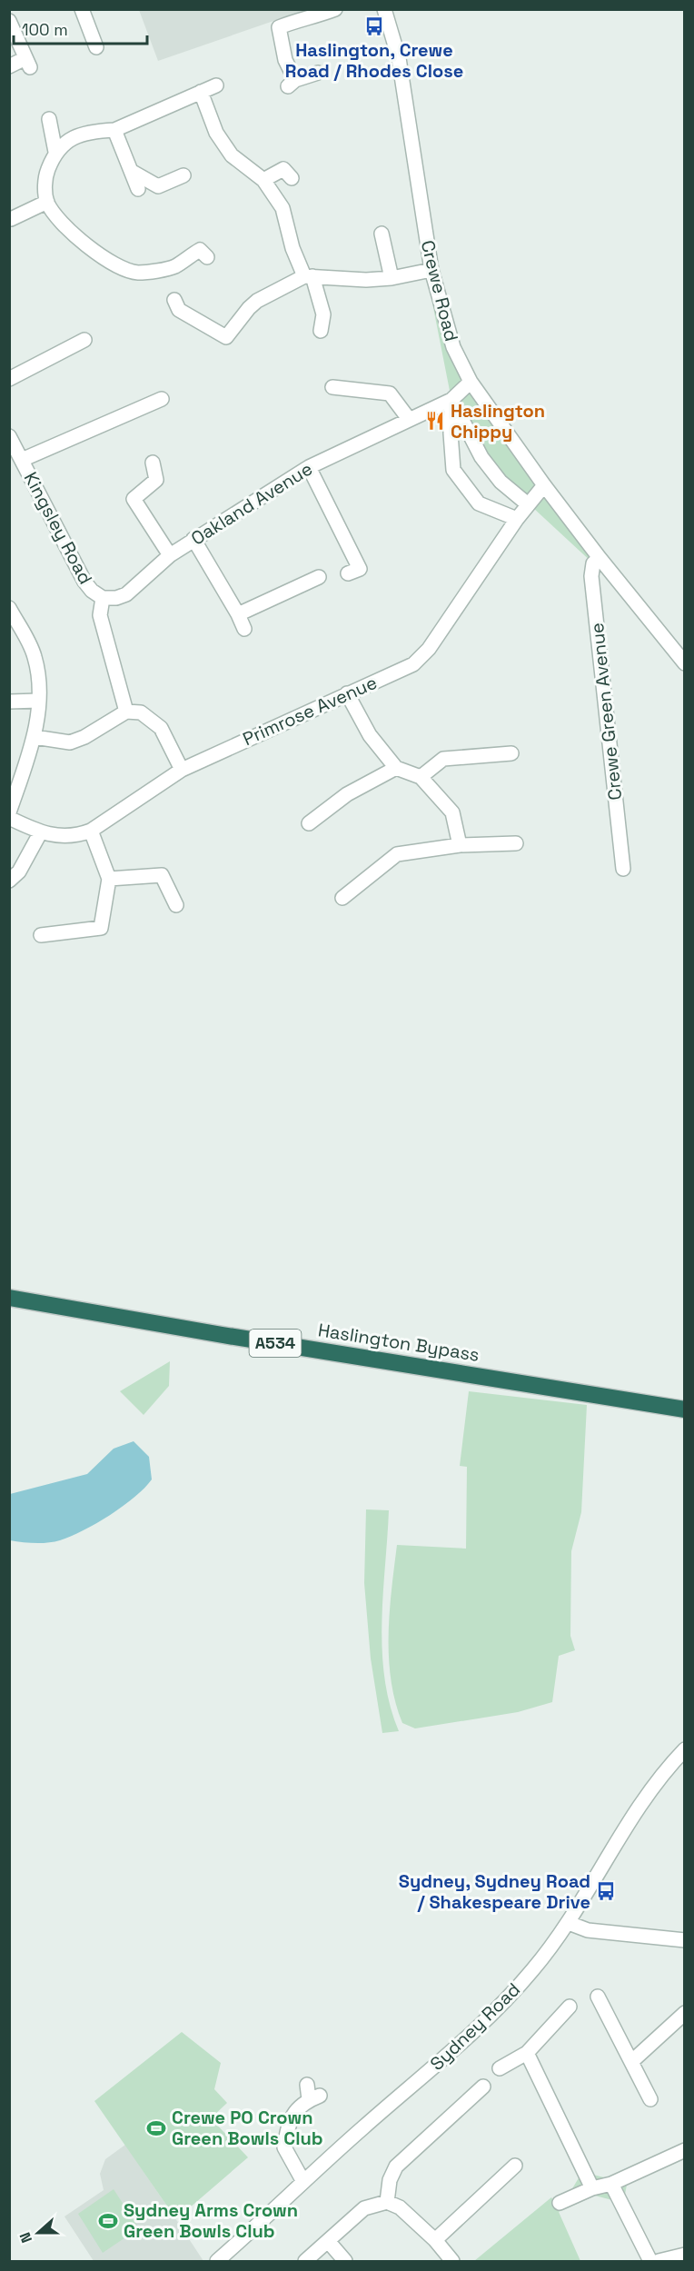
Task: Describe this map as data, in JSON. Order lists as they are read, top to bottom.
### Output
{
  "streets": {
    "highway": ["Haslington Bypass", "A534"],
    "street": [
      "Crewe Road",
      "Oakland Avenue",
      "Kingsley Road",
      "Primrose Avenue",
      "Crewe Green Avenue",
      "Sydney Road"
    ]
  },
  "crossings": [
    ["Crewe Road", "Oakland Avenue"],
    ["Crewe Road", "Primrose Avenue"],
    ["Crewe Road", "Crewe Green Avenue"],
    ["Oakland Avenue", "Kingsley Road"]
  ],
  "places": {
    "bus stop": ["Haslington, Crewe Road / Rhodes Close", "Sydney, Sydney Road / Shakespeare Drive"],
    "restaurant": ["Haslington Chippy"],
    "sports": ["Crewe PO Crown Green Bowls Club", "Sydney Arms Crown Green Bowls Club"]
  },
  "scale_bar": "100 m",
  "north": "left"
}
